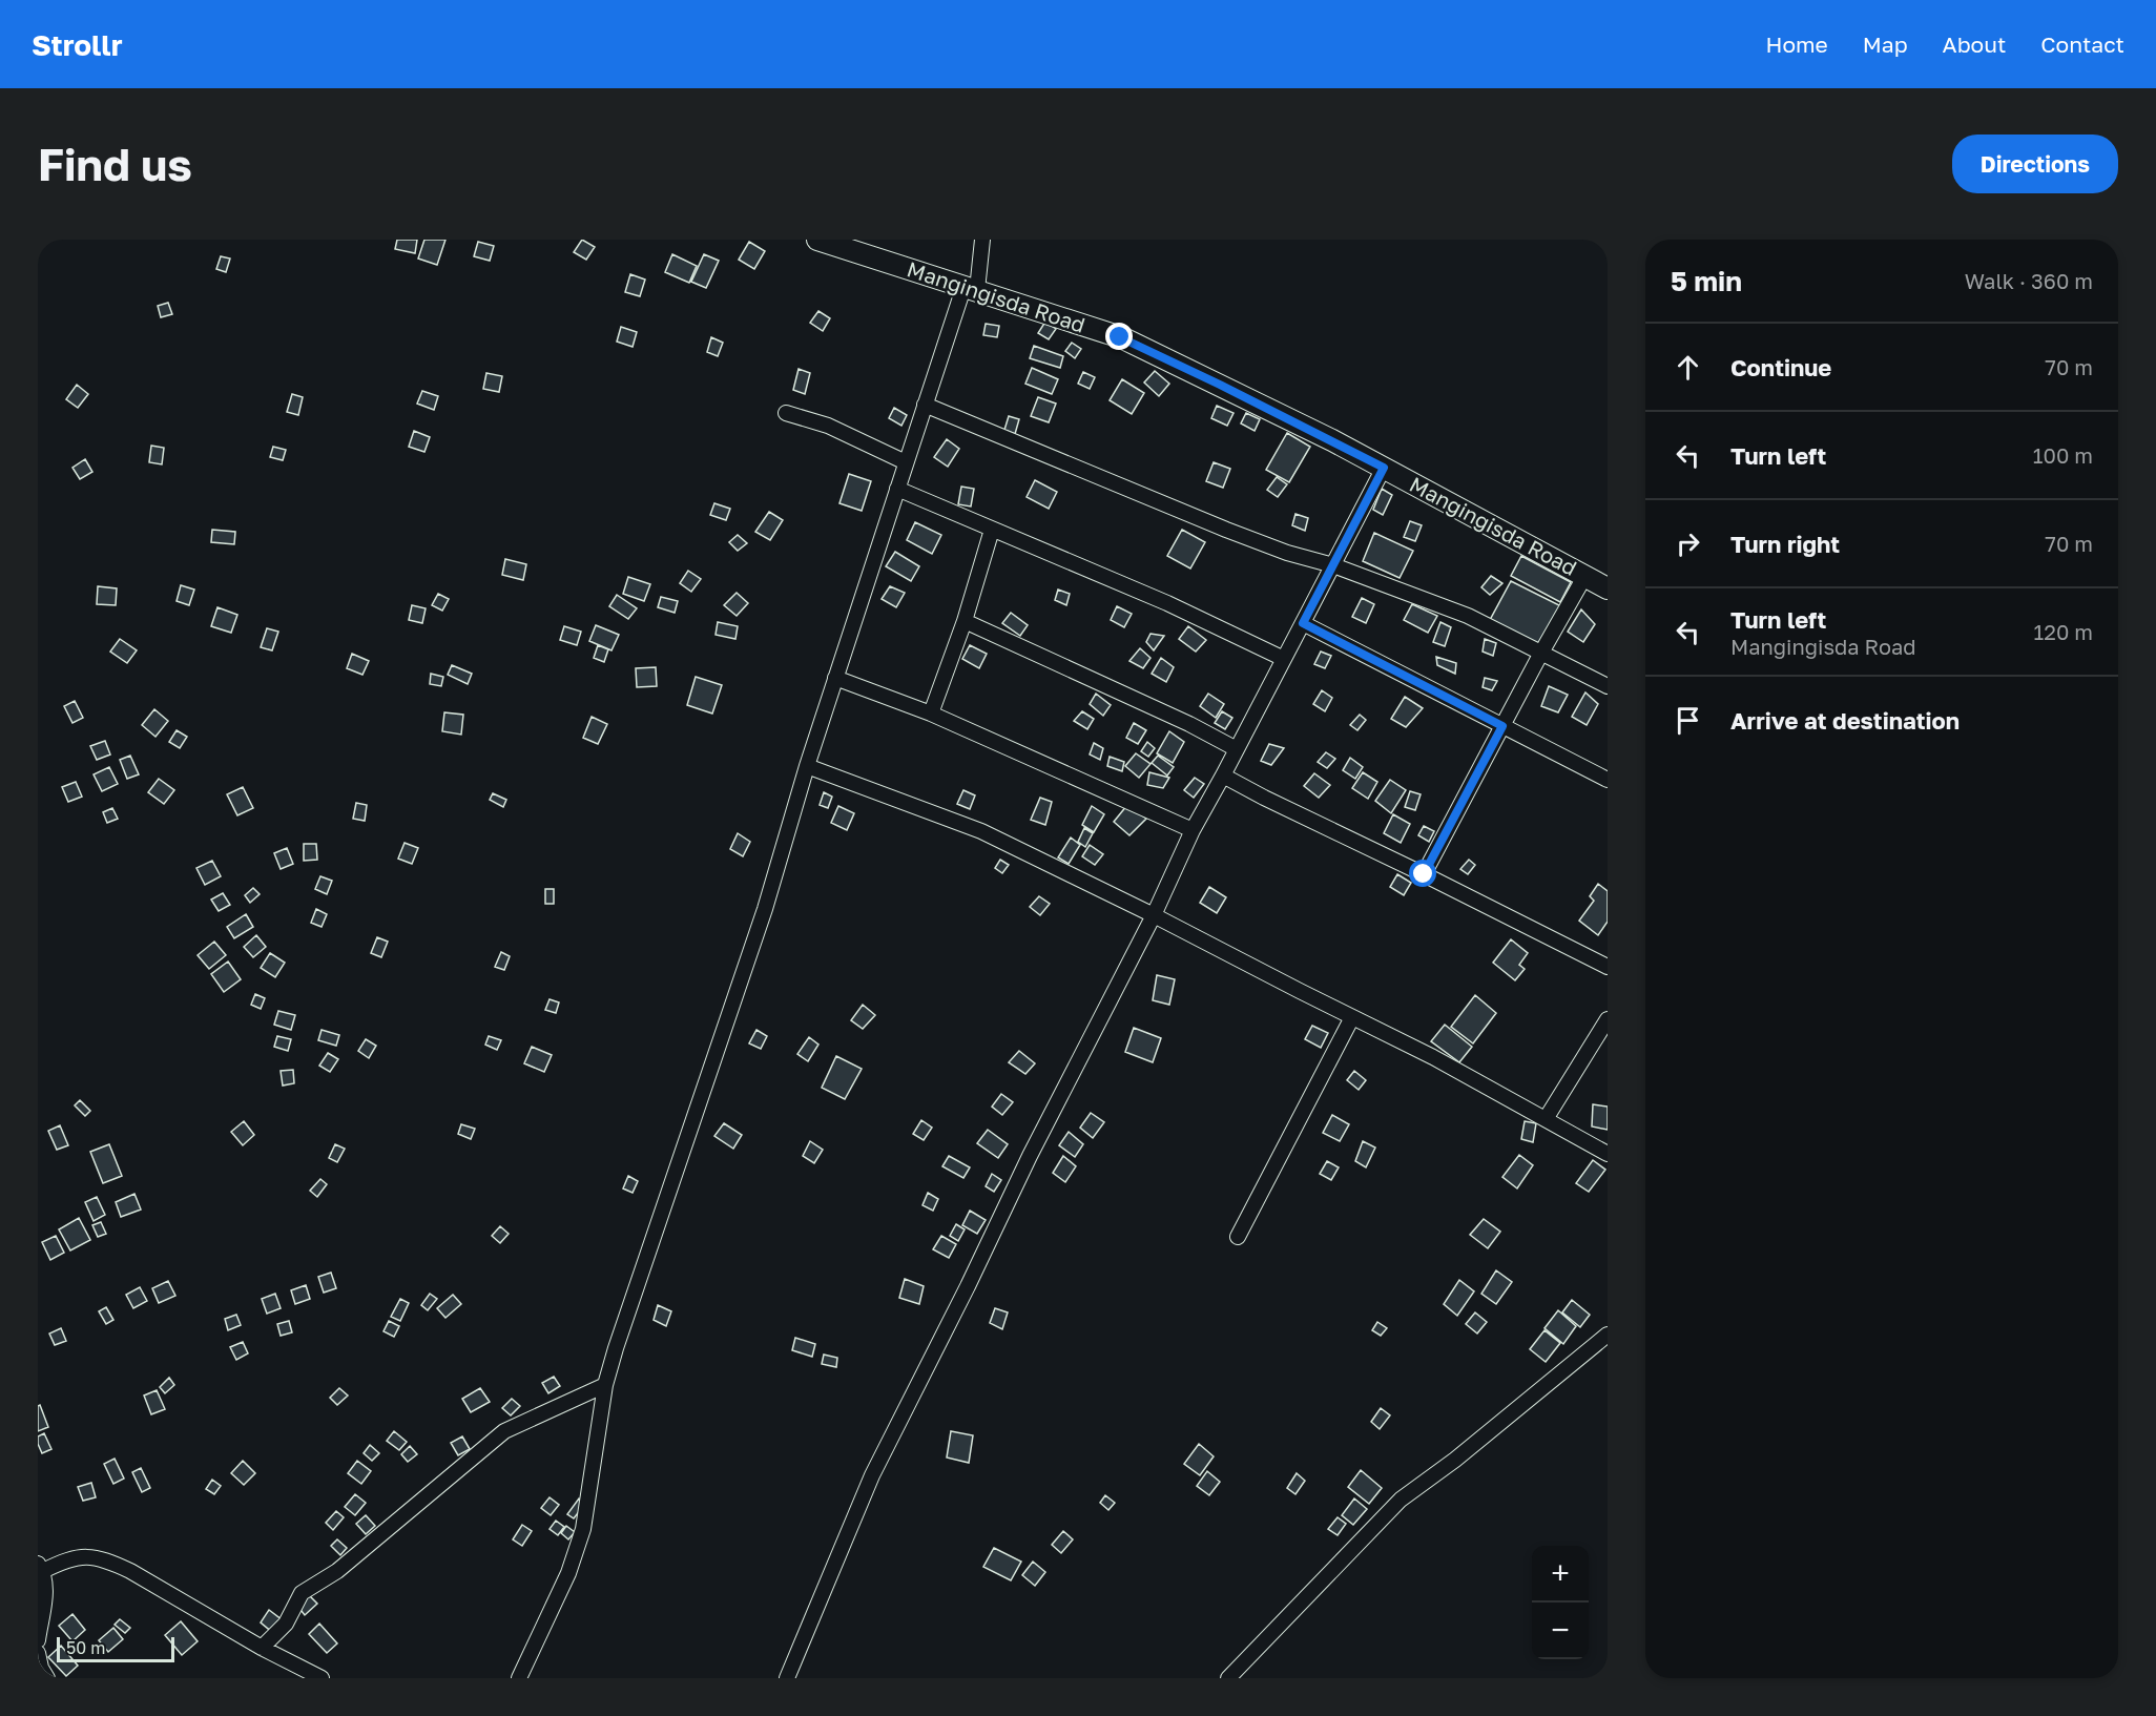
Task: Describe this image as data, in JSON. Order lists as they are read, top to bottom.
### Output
{
  "streets": {
    "street": ["Mangingisda Road"]
  },
  "scale_bar": "50 m",
  "page": {
    "header": "Strollr",
    "nav": [
      "Home",
      "Map",
      "About",
      "Contact"
    ],
    "buttons": "Directions",
    "title": "Find us",
    "heading": ["5 min", "Walk · 360 m"],
    "list": [
      ["Continue", "70 m"],
      ["Turn left", "100 m"],
      ["Turn right", "70 m"],
      ["Turn left", "Mangingisda Road", "120 m"],
      "Arrive at destination"
    ],
    "map_buttons": ["+", "−"],
    "scale": "50 m"
  }
}
